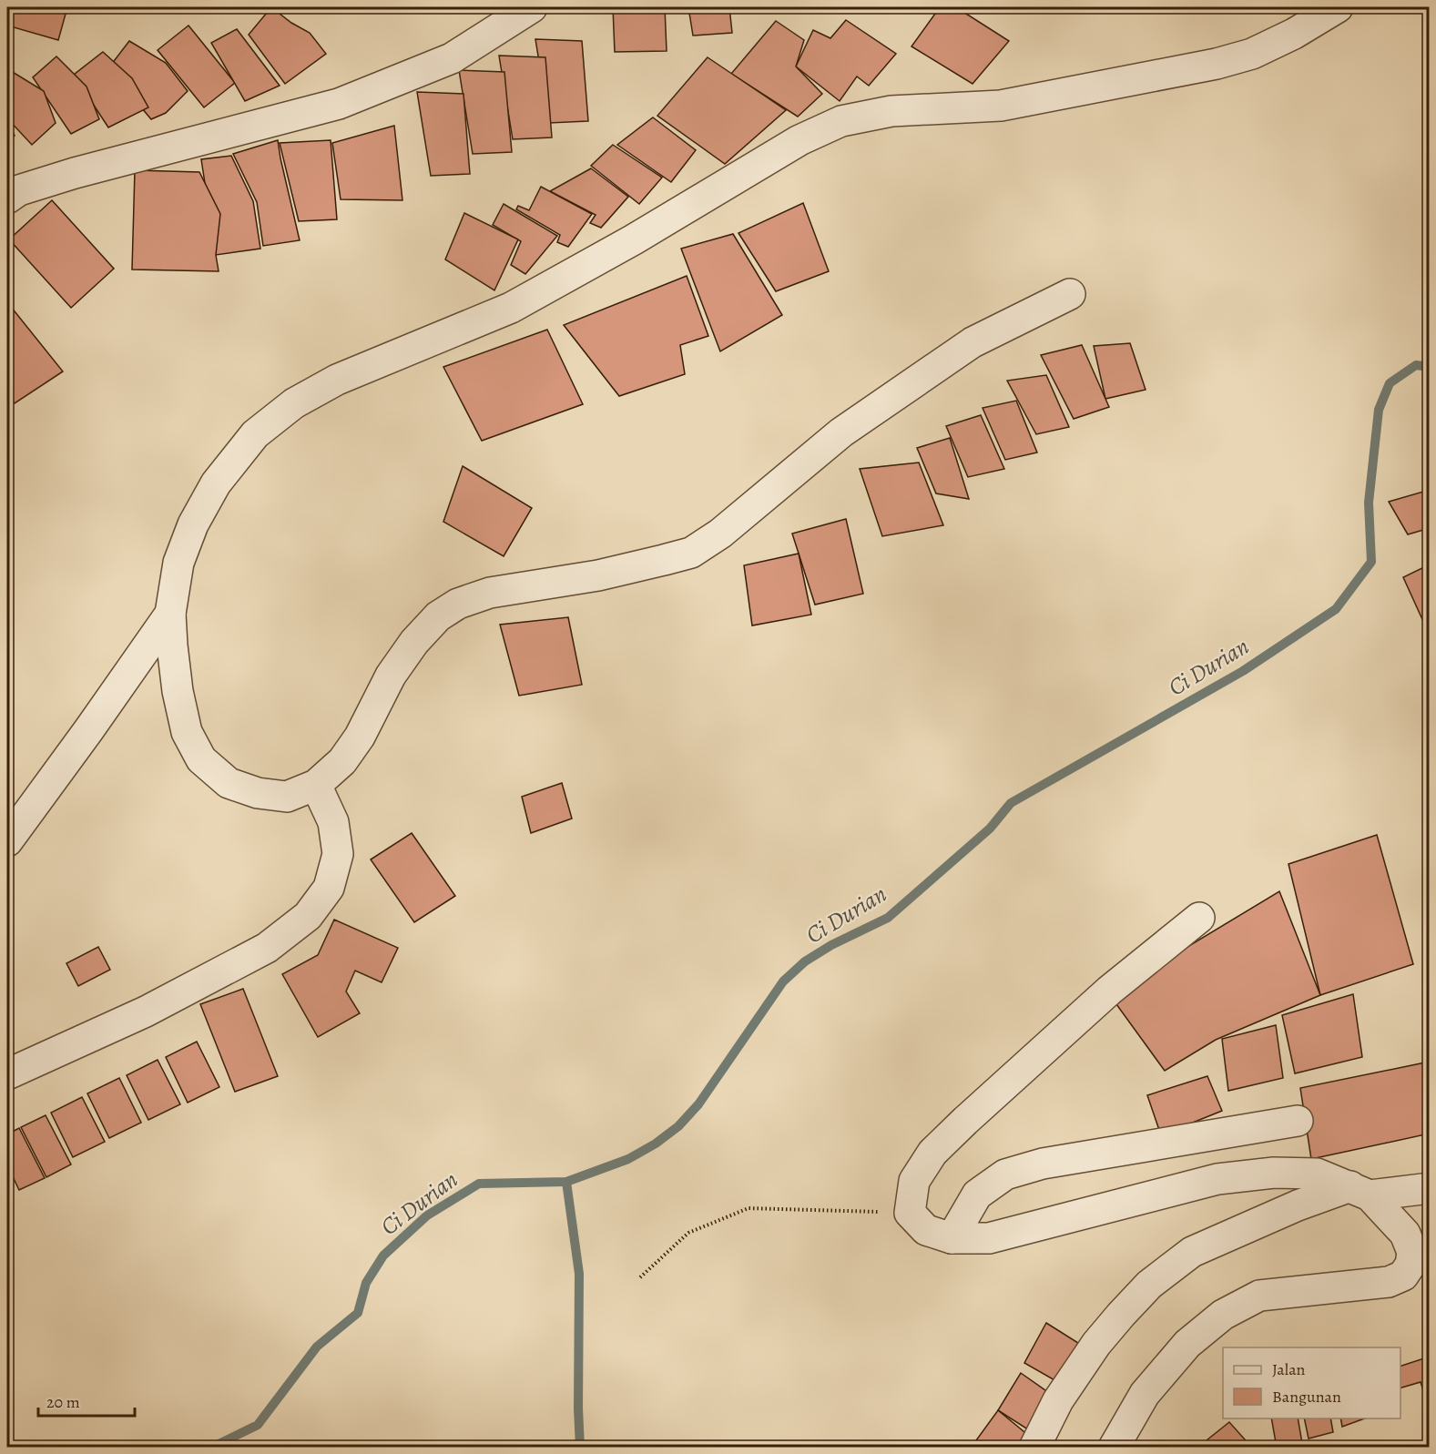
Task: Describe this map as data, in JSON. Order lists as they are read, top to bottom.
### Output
{
  "water": ["Ci Durian"],
  "legend": ["Jalan", "Bangunan"],
  "scale_bar": "20 m"
}
